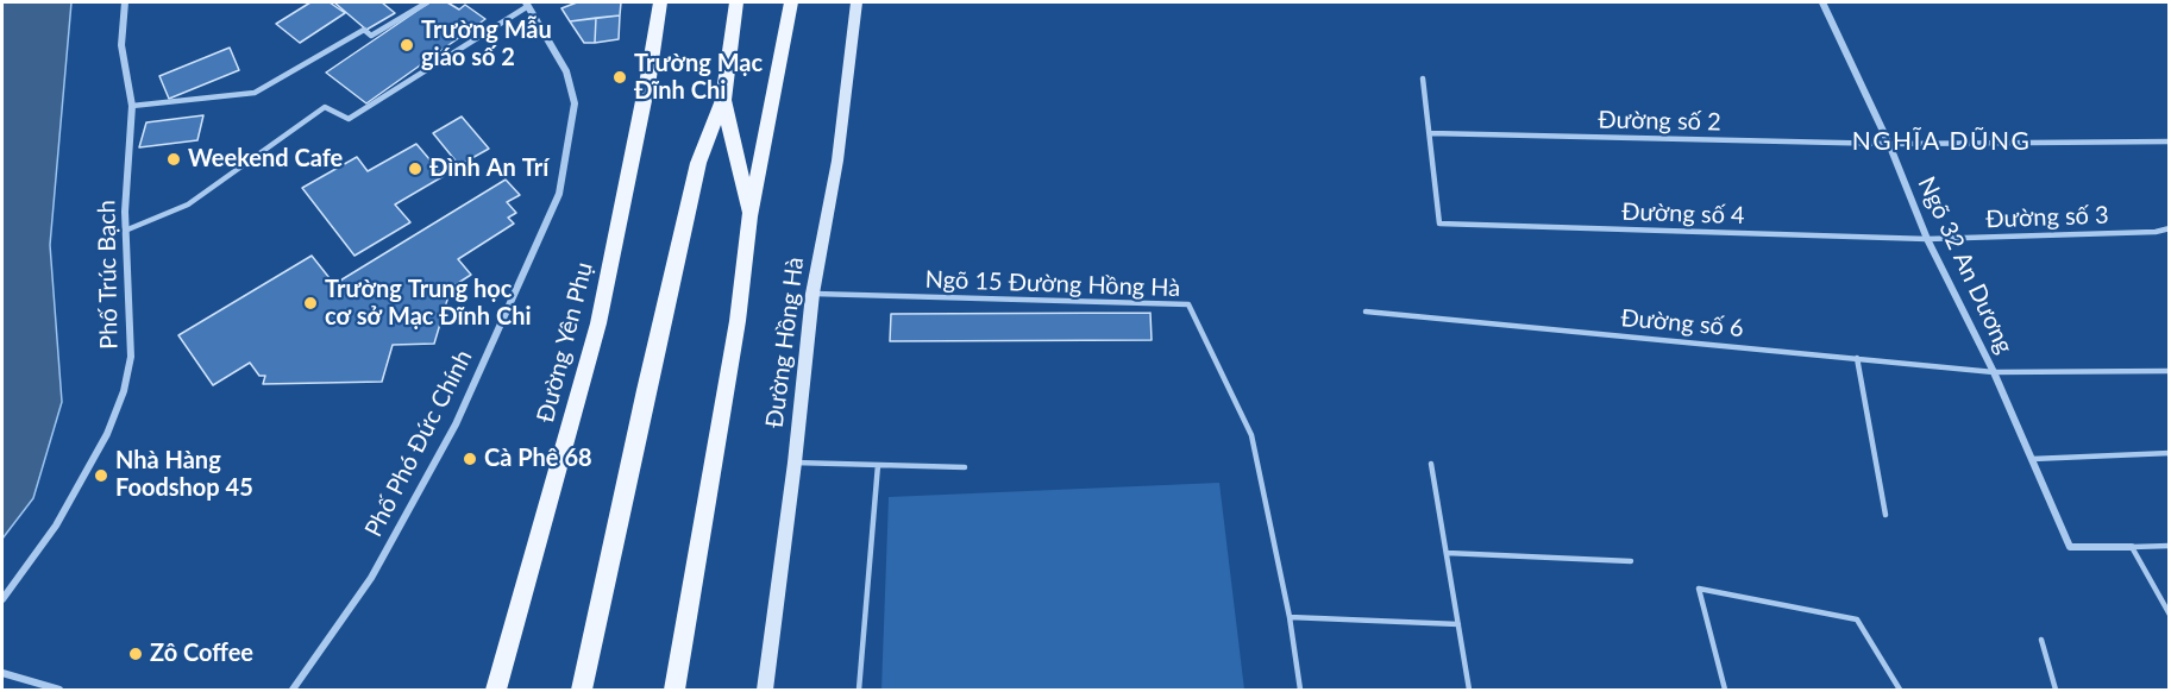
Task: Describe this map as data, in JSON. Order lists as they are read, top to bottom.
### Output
{
  "streets": {
    "main road": ["Đường Yên Phụ"],
    "street": [
      "Ngõ 32 An Dương",
      "Phố Trúc Bạch",
      "Đường Hồng Hà",
      "Phố Phó Đức Chính"
    ],
    "lane": [
      "Đường số 2",
      "Đường số 4",
      "Đường số 3",
      "Ngõ 15 Đường Hồng Hà",
      "Đường số 6"
    ]
  },
  "crossings": [
    ["Đường số 2", "Đường số 4"],
    ["Đường số 2", "Ngõ 32 An Dương"],
    ["Đường số 4", "Đường số 3"],
    ["Đường số 4", "Ngõ 32 An Dương"],
    ["Đường số 3", "Ngõ 32 An Dương"],
    ["Ngõ 32 An Dương", "Đường số 6"],
    ["Ngõ 15 Đường Hồng Hà", "Đường Hồng Hà"]
  ],
  "districts": ["NGHĨA DŨNG"],
  "places": [
    "Trường Mẫu giáo số 2",
    "Trường Mạc Đĩnh Chi",
    "Weekend Cafe",
    "Đình An Trí",
    "Trường Trung học cơ sở Mạc Đĩnh Chi",
    "Cà Phê 68",
    "Nhà Hàng Foodshop 45",
    "Zô Coffee"
  ]
}
